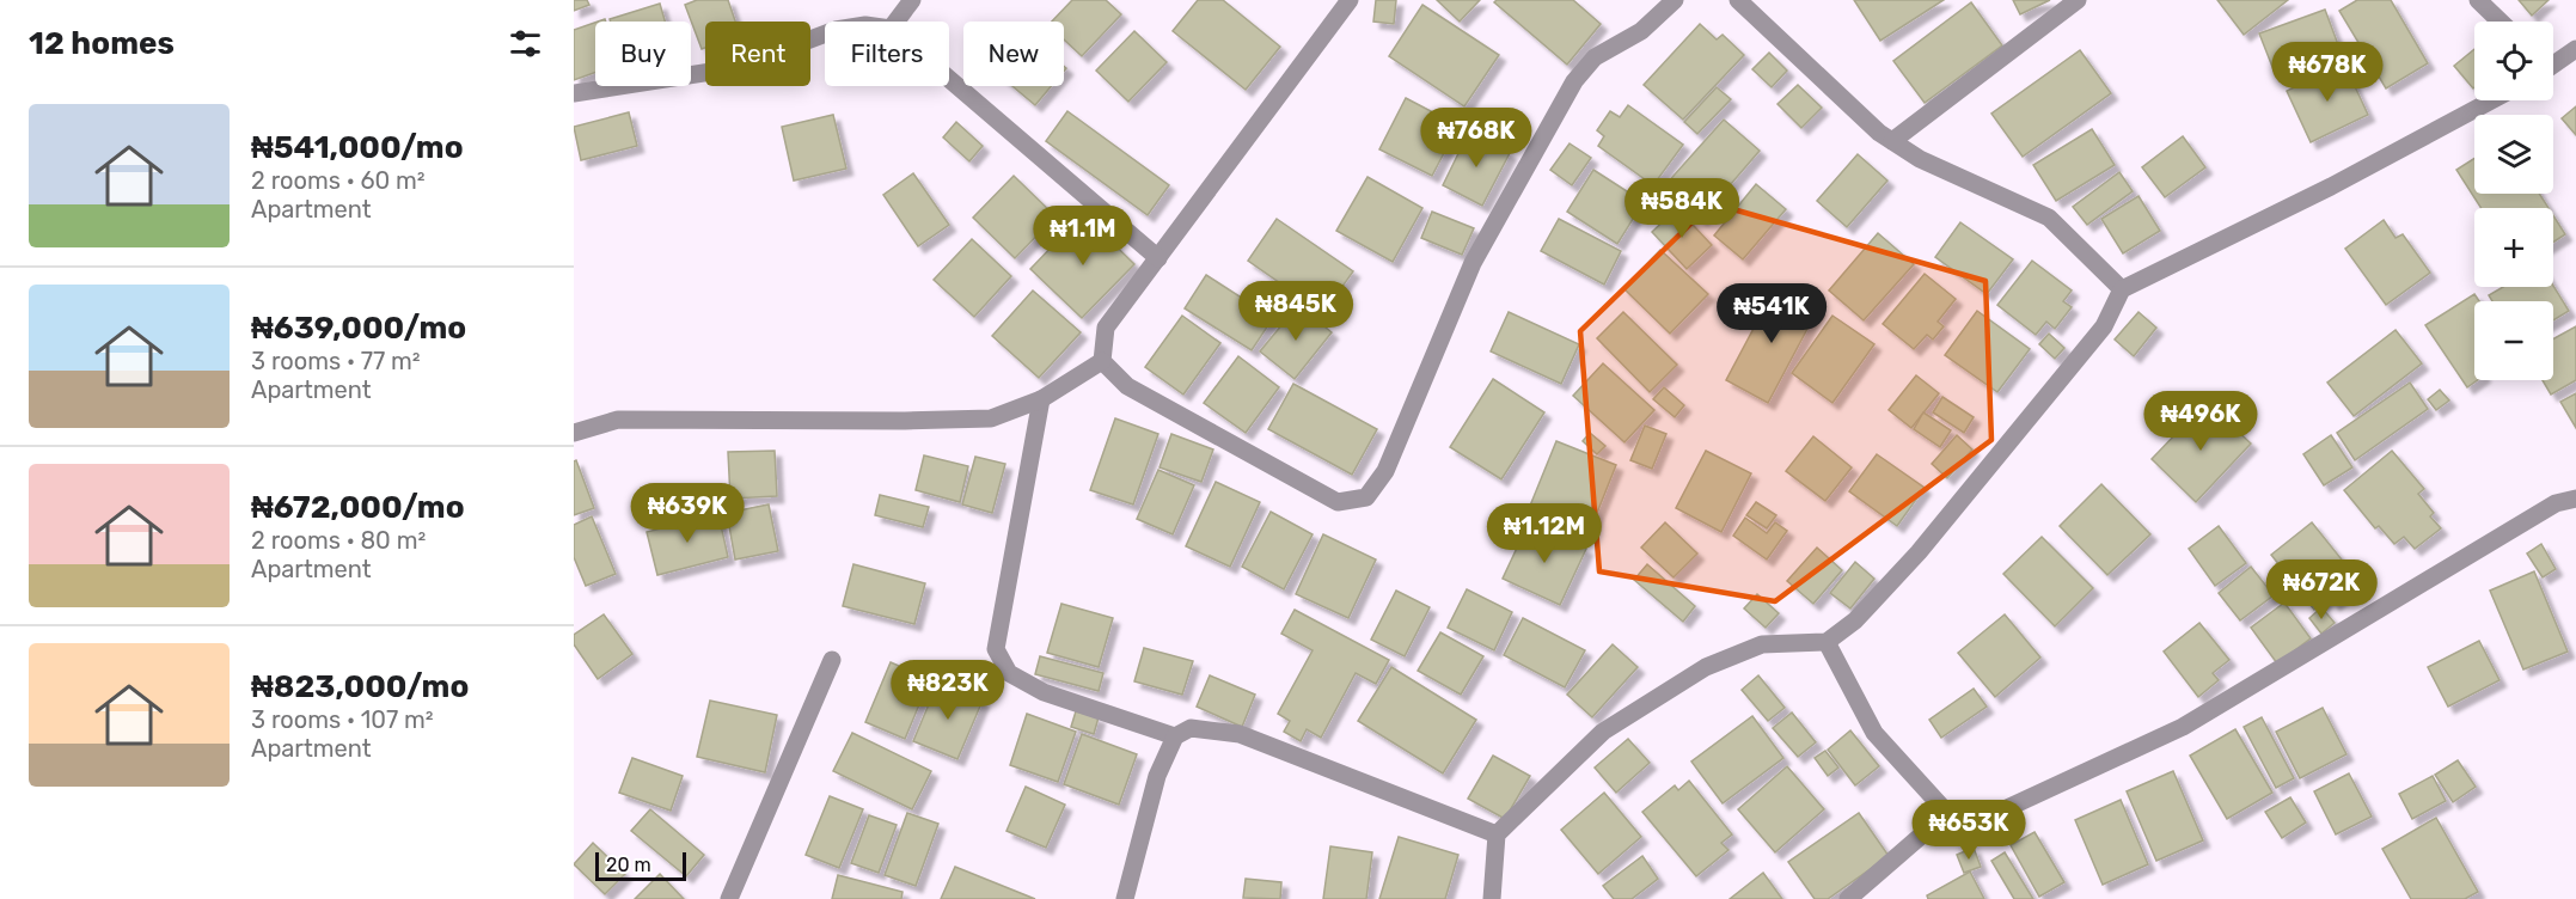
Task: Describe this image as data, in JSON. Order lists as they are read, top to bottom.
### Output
{
  "scale_bar": "20 m",
  "page": {
    "heading": "12 homes",
    "map_buttons": ["+", "−"],
    "chip": [
      "Buy",
      "Rent",
      "Filters",
      "New"
    ],
    "price": [
      "₦678K",
      "₦768K",
      "₦584K",
      "₦1.1M",
      "₦845K",
      "₦541K",
      "₦496K",
      "₦639K",
      "₦1.12M",
      "₦672K",
      "₦823K",
      "₦653K"
    ],
    "list": [
      {
        "name": "₦541,000/mo",
        "note": "2 rooms · 60 m² · Apartment"
      },
      {
        "name": "₦639,000/mo",
        "note": "3 rooms · 77 m² · Apartment"
      },
      {
        "name": "₦672,000/mo",
        "note": "2 rooms · 80 m² · Apartment"
      },
      {
        "name": "₦823,000/mo",
        "note": "3 rooms · 107 m² · Apartment"
      }
    ],
    "scale": "20 m"
  }
}
